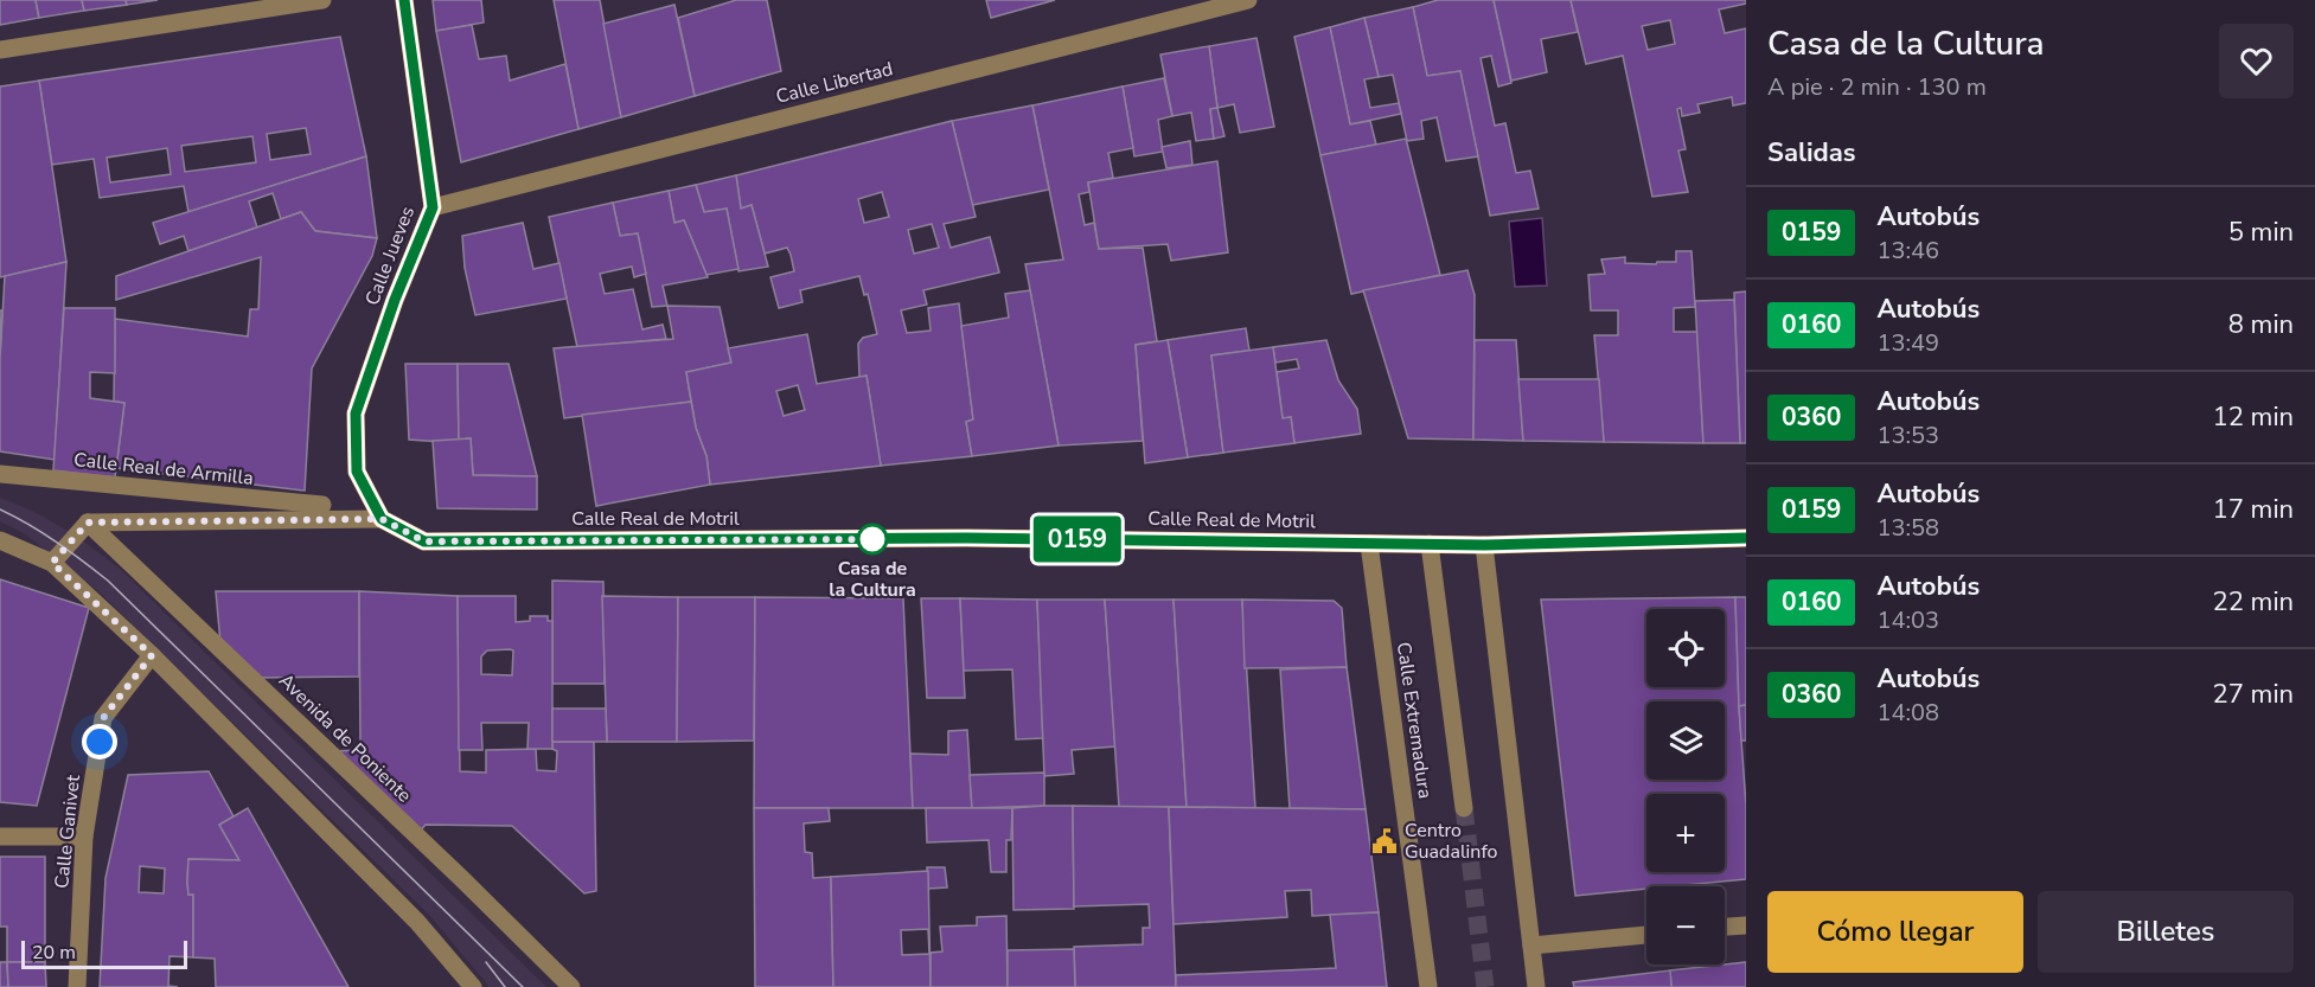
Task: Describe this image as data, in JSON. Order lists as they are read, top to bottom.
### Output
{
  "streets": {
    "main road": ["Calle Jueves", "Calle Real de Motril"],
    "street": [
      "Calle Libertad",
      "Calle Real de Armilla",
      "Calle Extremadura",
      "Avenida de Poniente",
      "Calle Ganivet"
    ]
  },
  "crossings": [
    ["Calle Libertad", "Calle Jueves"],
    ["Calle Jueves", "Calle Real de Motril"],
    ["Calle Real de Motril", "Calle Extremadura"]
  ],
  "places": {
    "other": ["Casa de la Cultura"],
    "public building": ["Centro Guadalinfo"]
  },
  "lines": ["bus line 0159"],
  "scale_bar": "20 m",
  "page": {
    "on_map": "0159",
    "heading": [
      ["Casa de la Cultura", "A pie · 2 min · 130 m"],
      "Salidas"
    ],
    "list": [
      {
        "mark": "0159",
        "name": "Autobús",
        "note": "13:46",
        "value": "5 min"
      },
      {
        "mark": "0160",
        "name": "Autobús",
        "note": "13:49",
        "value": "8 min"
      },
      {
        "mark": "0360",
        "name": "Autobús",
        "note": "13:53",
        "value": "12 min"
      },
      {
        "mark": "0159",
        "name": "Autobús",
        "note": "13:58",
        "value": "17 min"
      },
      {
        "mark": "0160",
        "name": "Autobús",
        "note": "14:03",
        "value": "22 min"
      },
      {
        "mark": "0360",
        "name": "Autobús",
        "note": "14:08",
        "value": "27 min"
      }
    ],
    "map_buttons": ["+", "−"],
    "buttons": ["Cómo llegar", "Billetes"],
    "scale": "20 m"
  }
}
